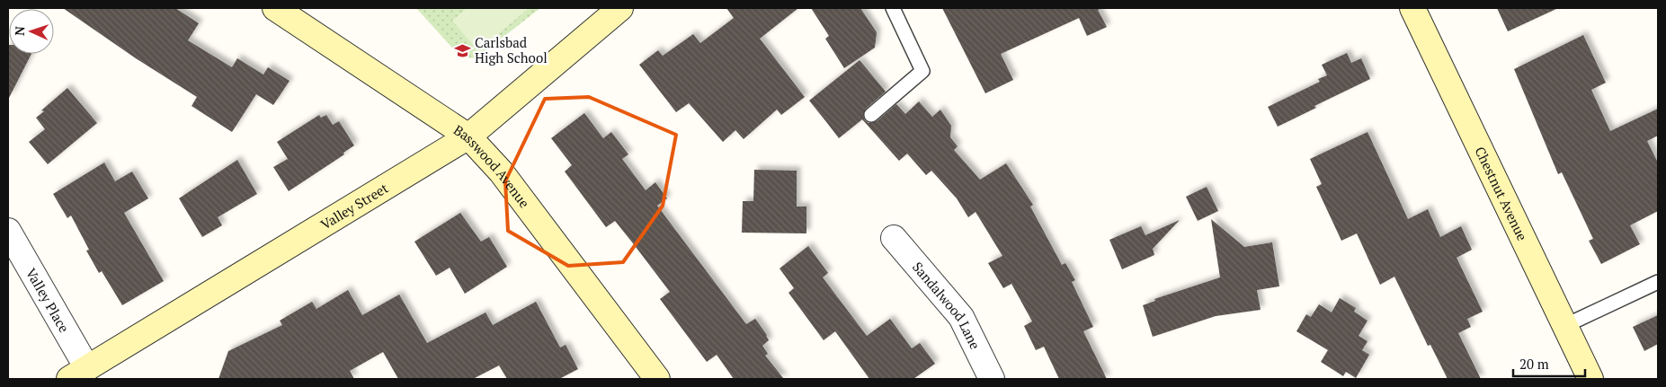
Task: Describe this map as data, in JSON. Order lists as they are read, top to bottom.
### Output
{
  "streets": {
    "street": [
      "Basswood Avenue",
      "Chestnut Avenue",
      "Valley Street",
      "Valley Place",
      "Sandalwood Lane"
    ]
  },
  "crossings": [
    ["Basswood Avenue", "Valley Street"],
    ["Valley Street", "Valley Place"]
  ],
  "places": {
    "school or university": ["Carlsbad High School"]
  },
  "scale_bar": "20 m",
  "north": "left"
}
